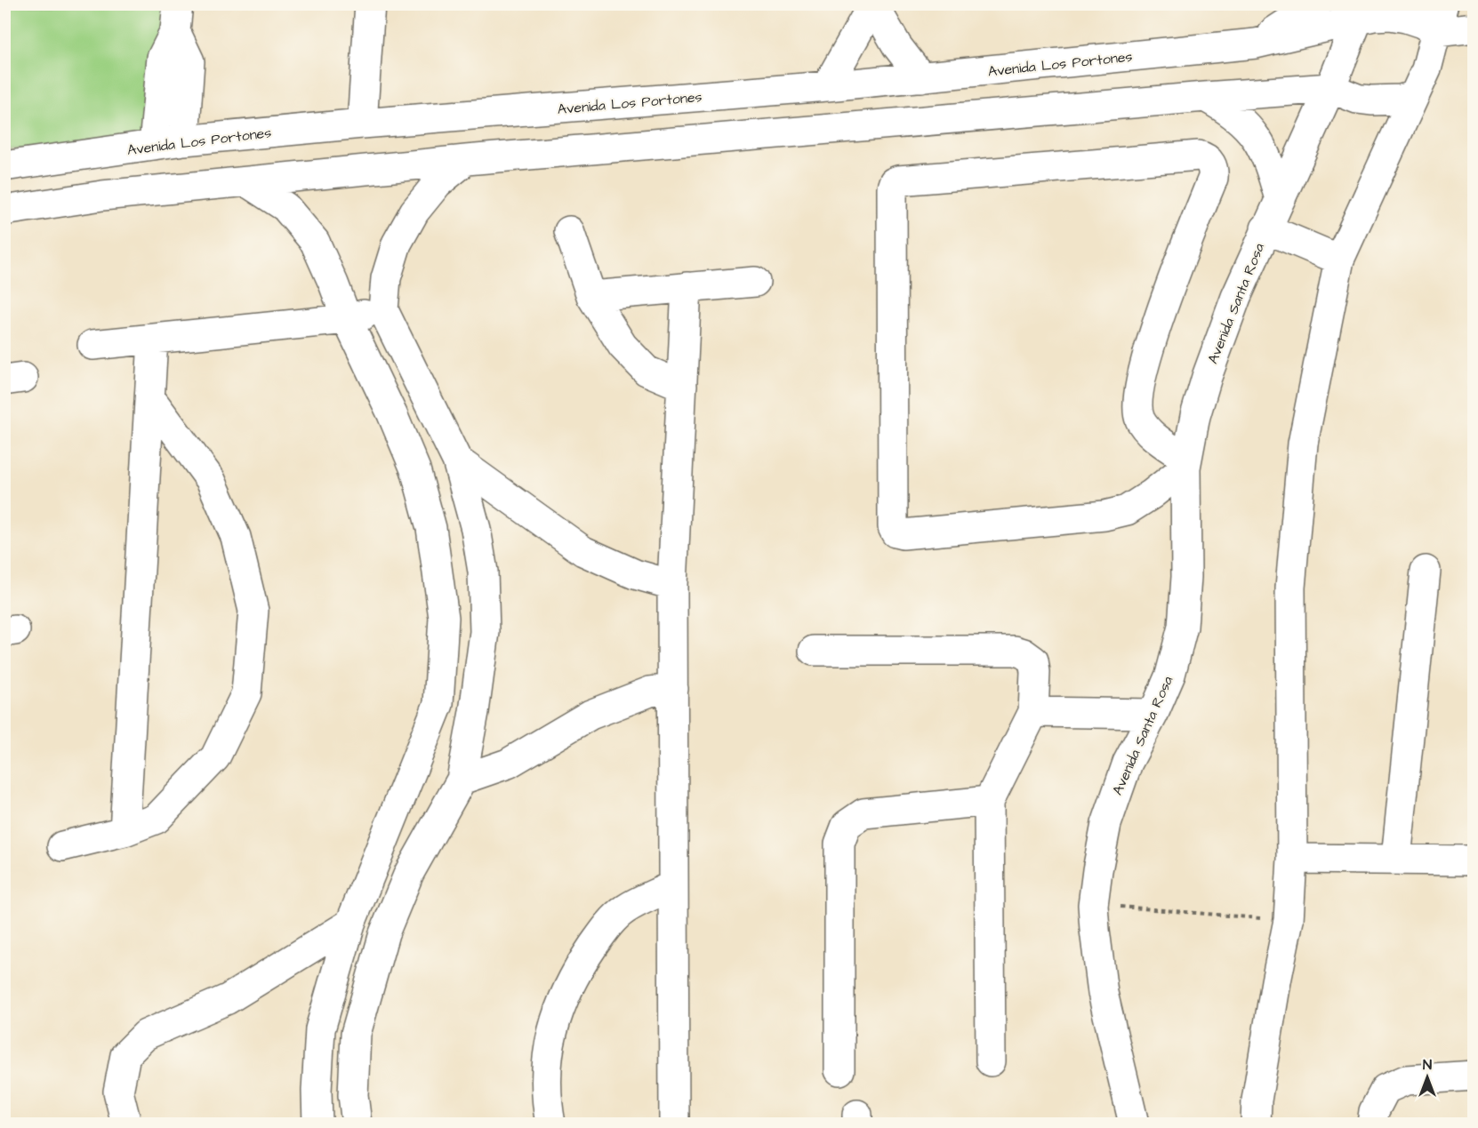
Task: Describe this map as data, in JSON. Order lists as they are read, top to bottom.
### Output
{
  "streets": {
    "street": ["Avenida Los Portones", "Avenida Santa Rosa"]
  },
  "crossings": [
    ["Avenida Los Portones", "Avenida Santa Rosa"]
  ],
  "north": "top"
}
